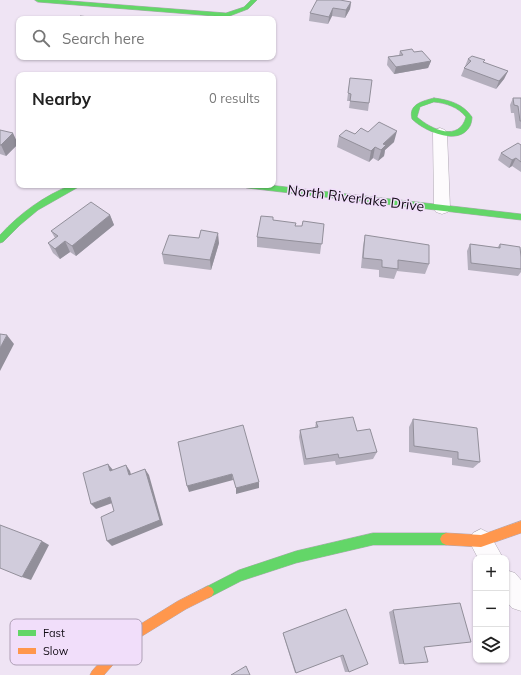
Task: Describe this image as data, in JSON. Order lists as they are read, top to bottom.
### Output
{
  "streets": {
    "street": ["North Riverlake Drive"]
  },
  "legend": ["Fast", "Slow"],
  "page": {
    "search": "Search here",
    "heading": ["Nearby", "0 results"],
    "map_buttons": ["+", "−"]
  }
}
